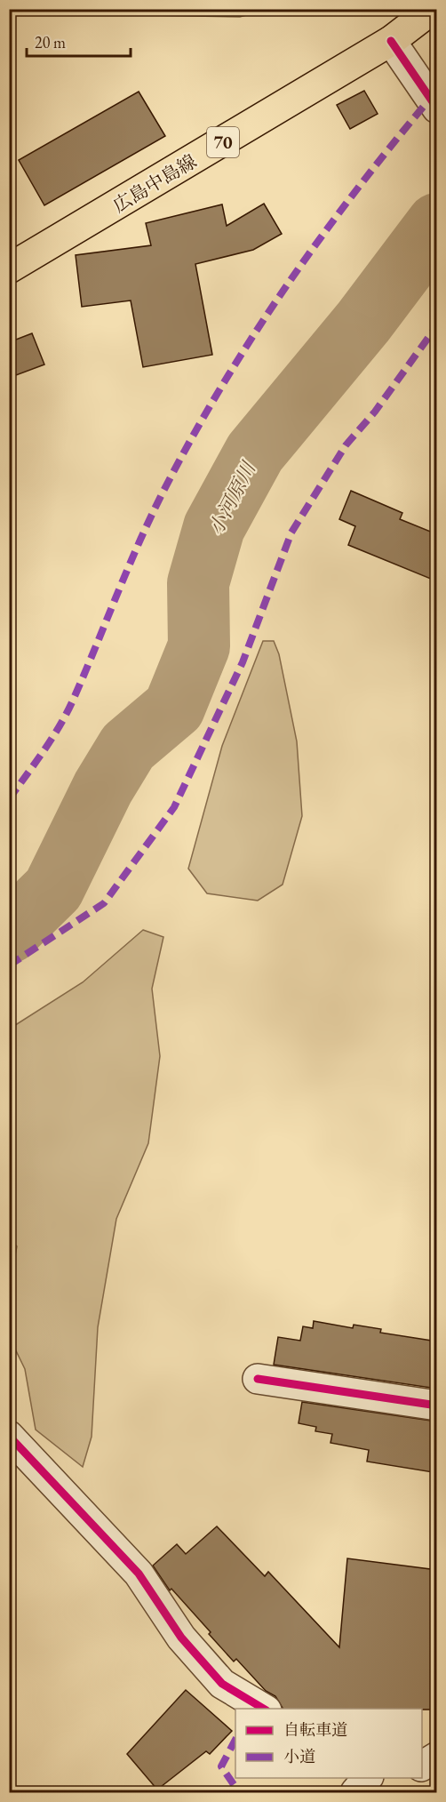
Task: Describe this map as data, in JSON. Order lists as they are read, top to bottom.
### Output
{
  "streets": {
    "main road": ["70", "広島中島線"]
  },
  "water": ["小河原川"],
  "legend": ["自転車道", "小道"],
  "scale_bar": "20 m"
}
